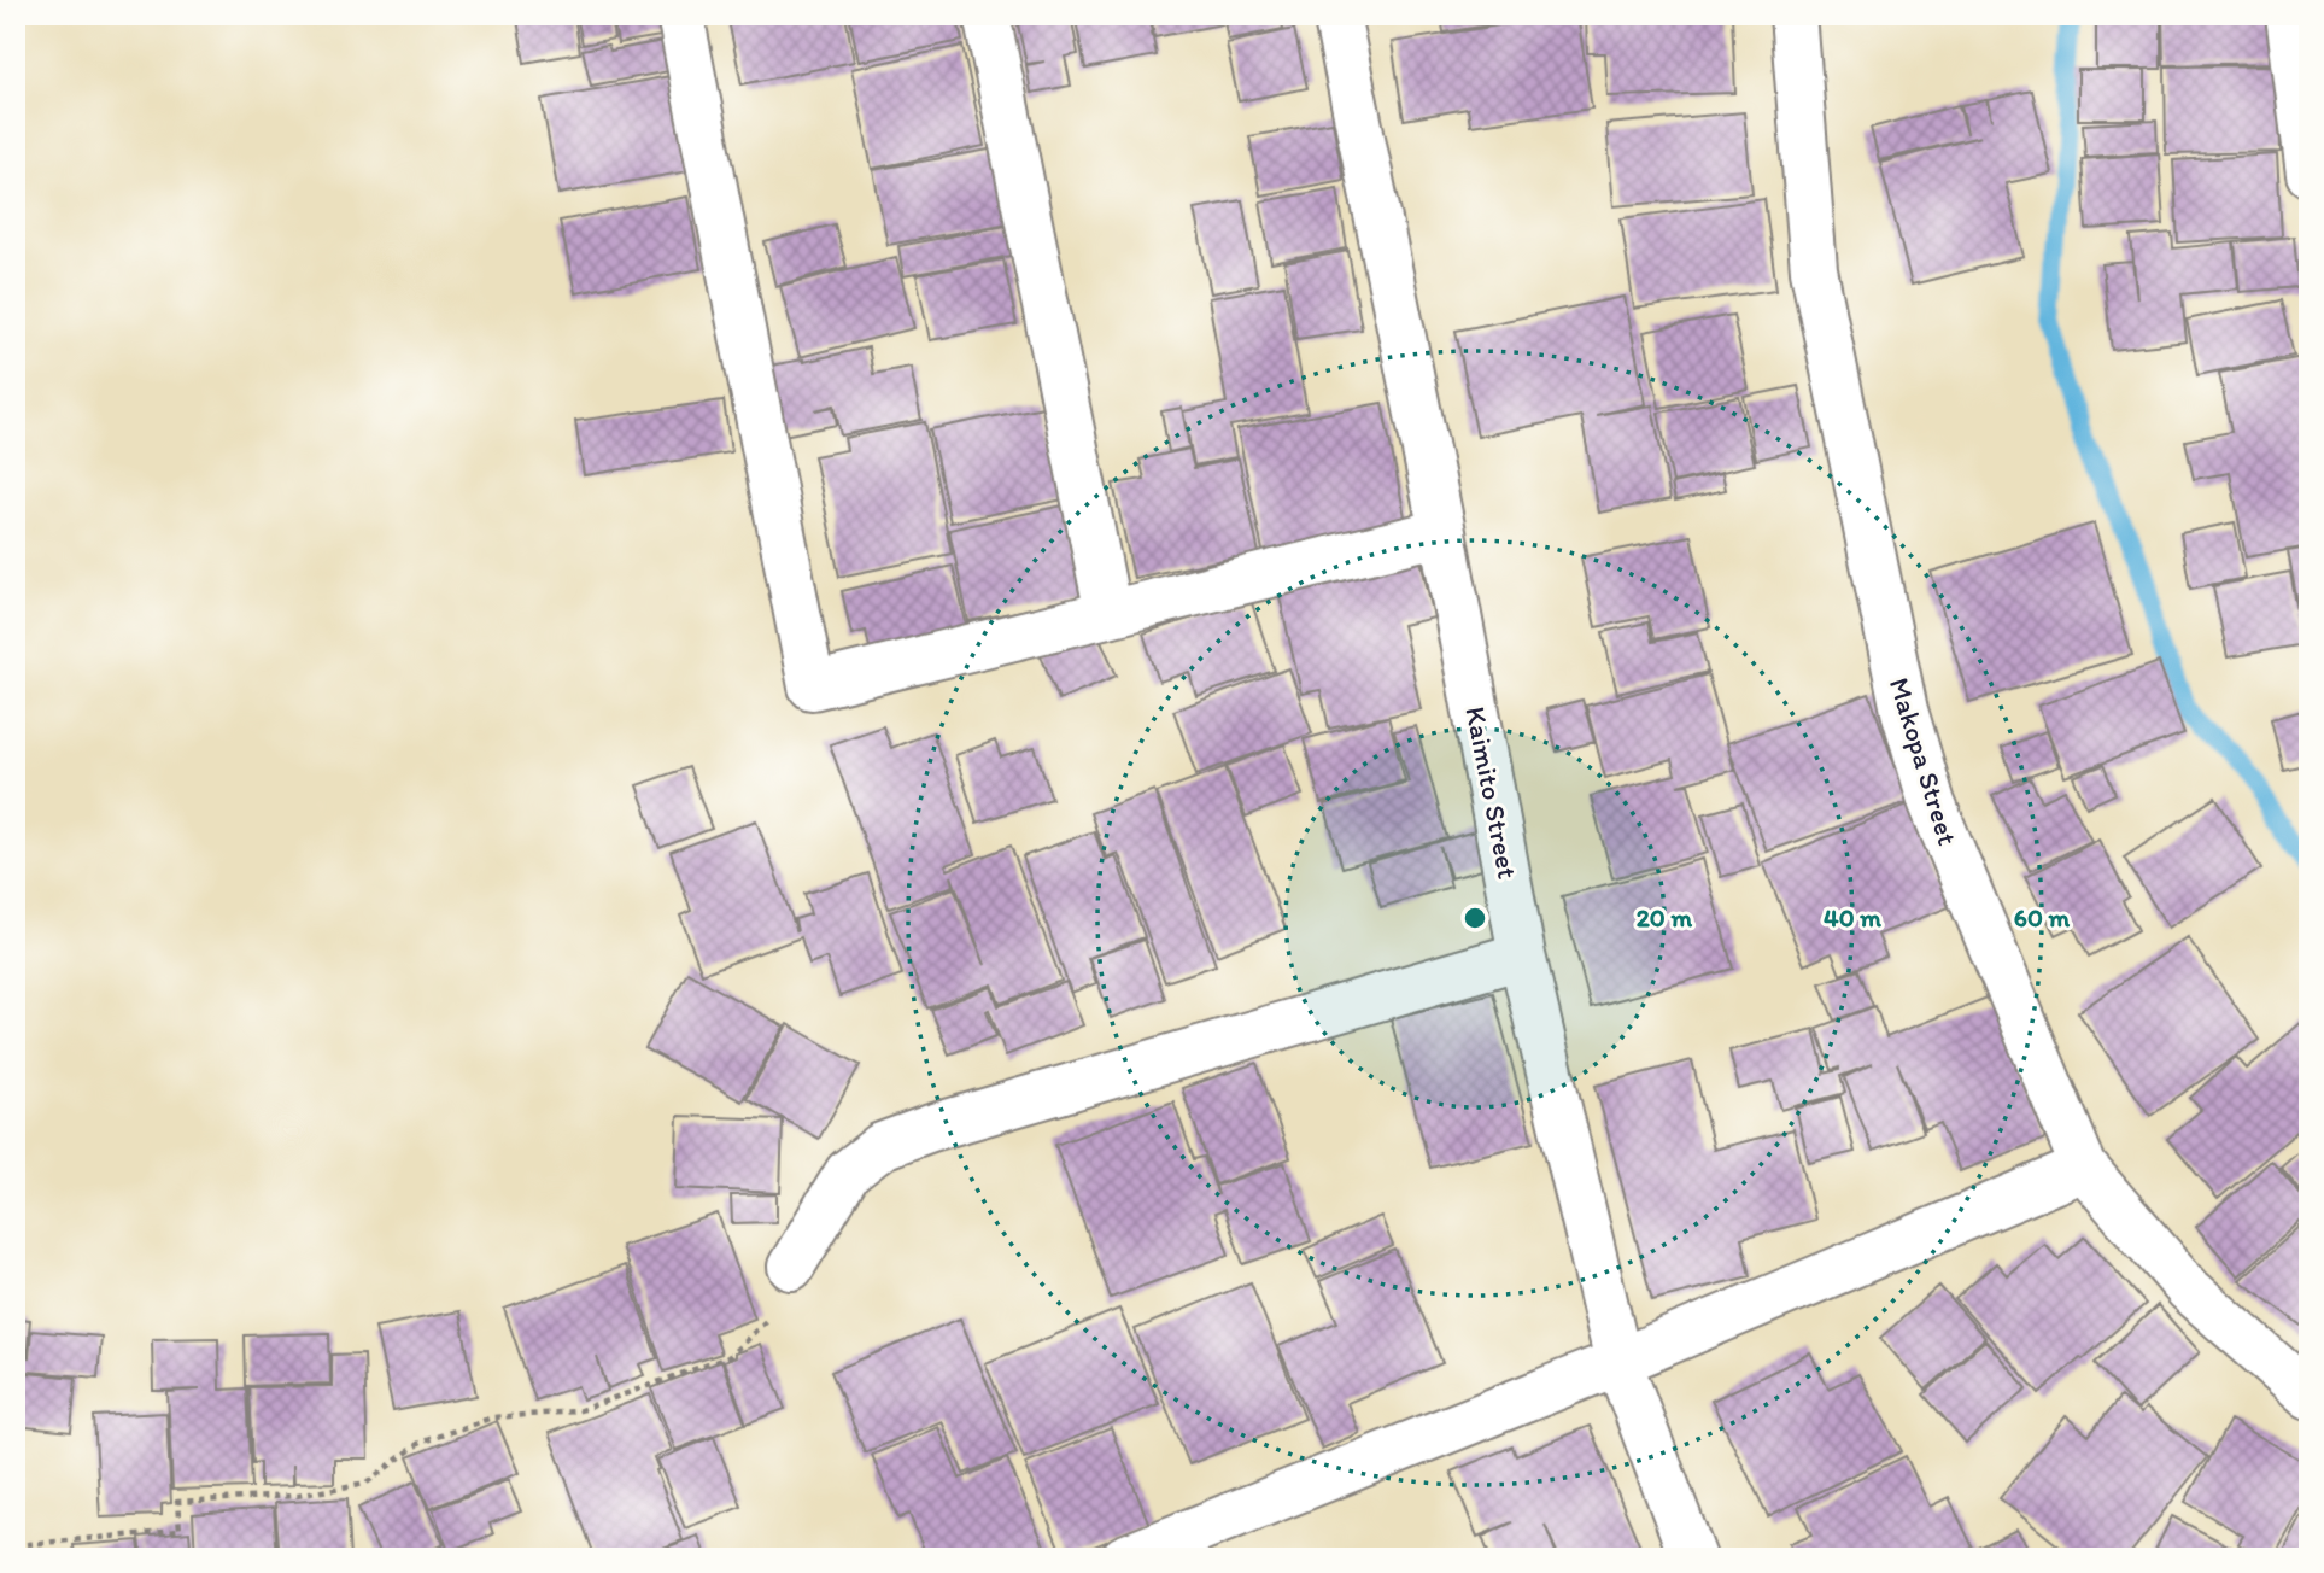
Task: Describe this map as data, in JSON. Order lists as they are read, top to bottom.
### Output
{
  "streets": {
    "street": ["Makopa Street", "Kaimito Street"]
  },
  "rings": ["20 m", "40 m", "60 m"]
}
